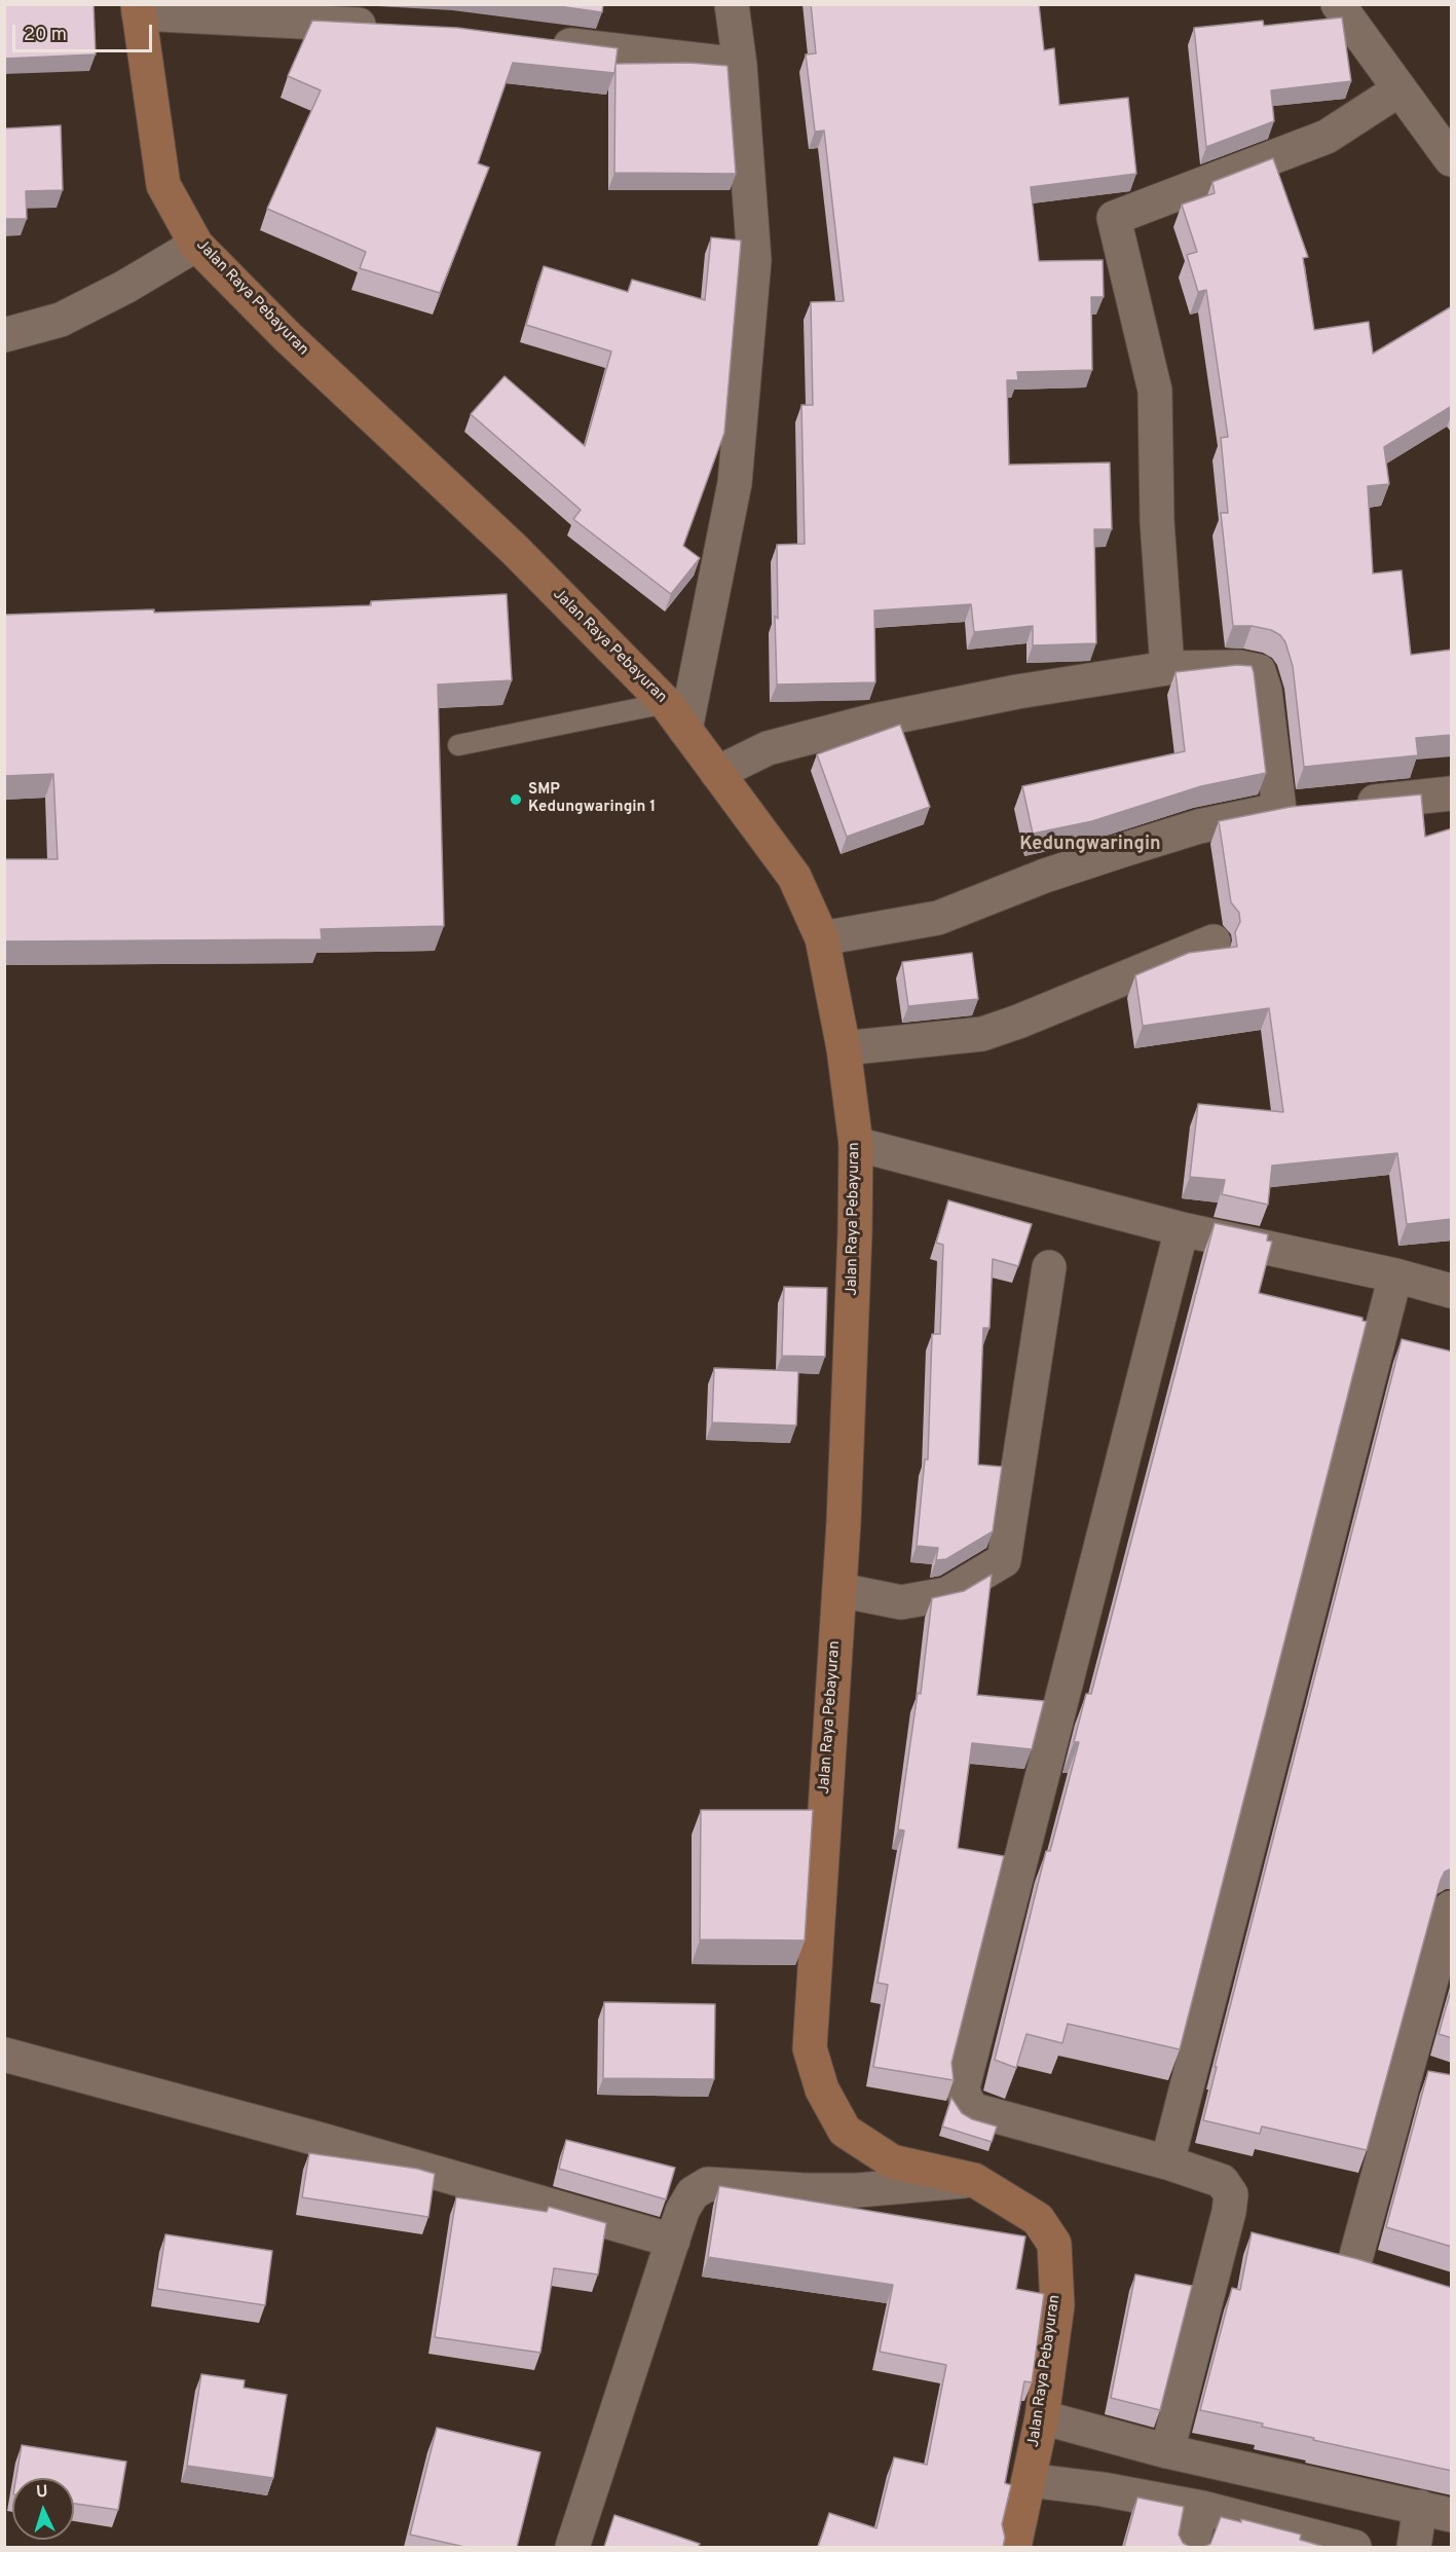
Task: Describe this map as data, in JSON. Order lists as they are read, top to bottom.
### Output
{
  "streets": {
    "main road": ["Jalan Raya Pebayuran"]
  },
  "districts": ["Kedungwaringin"],
  "places": ["SMP Kedungwaringin 1"],
  "scale_bar": "20 m",
  "north": "top"
}
